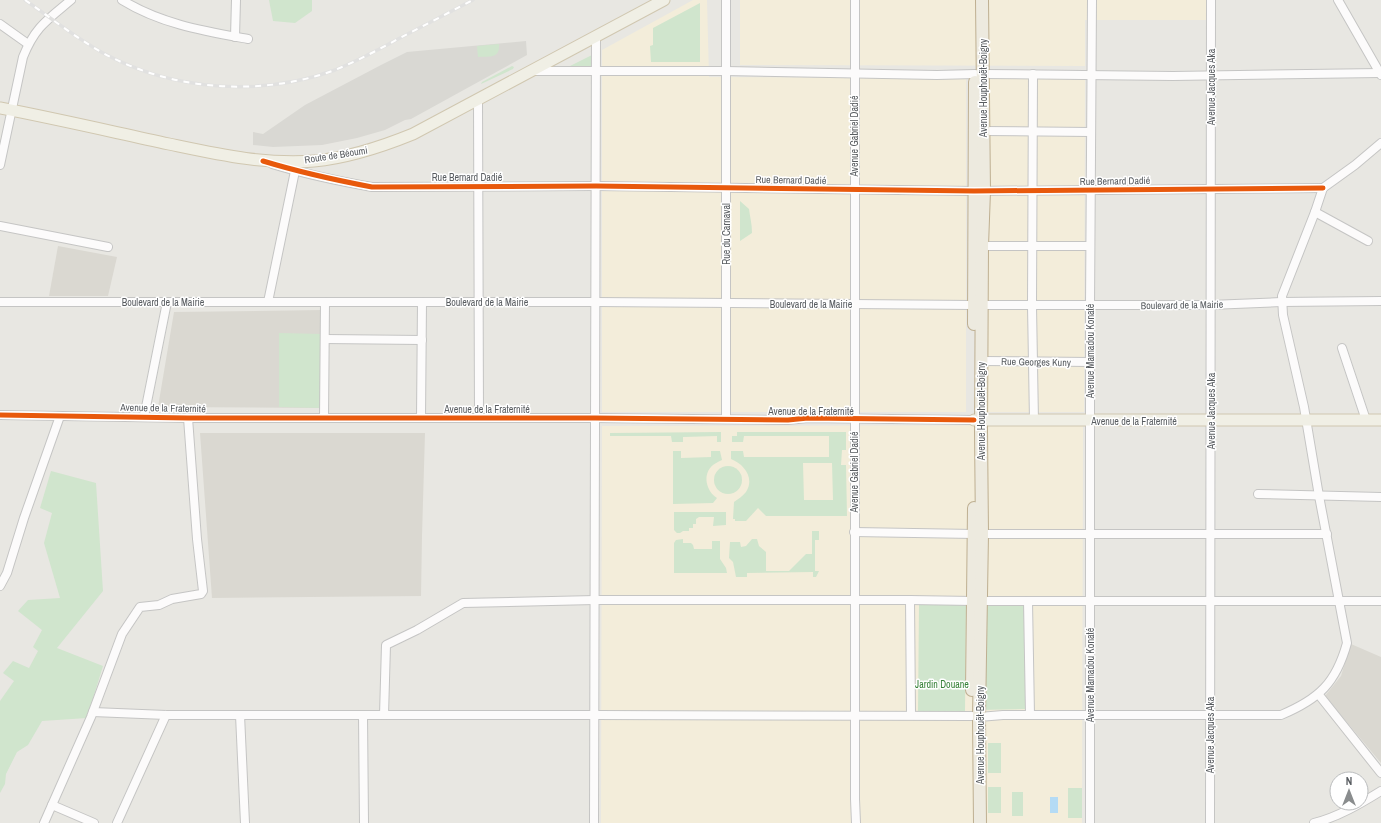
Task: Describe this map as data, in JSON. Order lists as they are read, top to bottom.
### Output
{
  "streets": {
    "highway": ["Avenue Houphouët-Boigny"],
    "main road": ["Route de Béoumi", "Avenue de la Fraternité"],
    "street": [
      "Avenue Jacques Aka",
      "Avenue Gabriel Dadié",
      "Rue Bernard Dadié",
      "Rue du Carnaval",
      "Boulevard de la Mairie",
      "Avenue Mamadou Konaté",
      "Rue Georges Kuny"
    ]
  },
  "crossings": [
    ["Avenue Jacques Aka", "Rue Bernard Dadié"],
    ["Avenue Jacques Aka", "Boulevard de la Mairie"],
    ["Avenue Jacques Aka", "Avenue de la Fraternité"],
    ["Avenue Houphouët-Boigny", "Rue Bernard Dadié"],
    ["Avenue Houphouët-Boigny", "Boulevard de la Mairie"],
    ["Avenue Houphouët-Boigny", "Rue Georges Kuny"],
    ["Avenue Houphouët-Boigny", "Avenue de la Fraternité"],
    ["Avenue Gabriel Dadié", "Rue Bernard Dadié"],
    ["Avenue Gabriel Dadié", "Boulevard de la Mairie"],
    ["Avenue Gabriel Dadié", "Avenue de la Fraternité"],
    ["Route de Béoumi", "Rue Bernard Dadié"],
    ["Rue Bernard Dadié", "Rue du Carnaval"],
    ["Rue Bernard Dadié", "Avenue Mamadou Konaté"],
    ["Rue du Carnaval", "Boulevard de la Mairie"],
    ["Rue du Carnaval", "Avenue de la Fraternité"],
    ["Boulevard de la Mairie", "Avenue Mamadou Konaté"],
    ["Avenue Mamadou Konaté", "Rue Georges Kuny"],
    ["Avenue Mamadou Konaté", "Avenue de la Fraternité"]
  ],
  "parks": ["Jardin Douane"],
  "north": "top"
}
